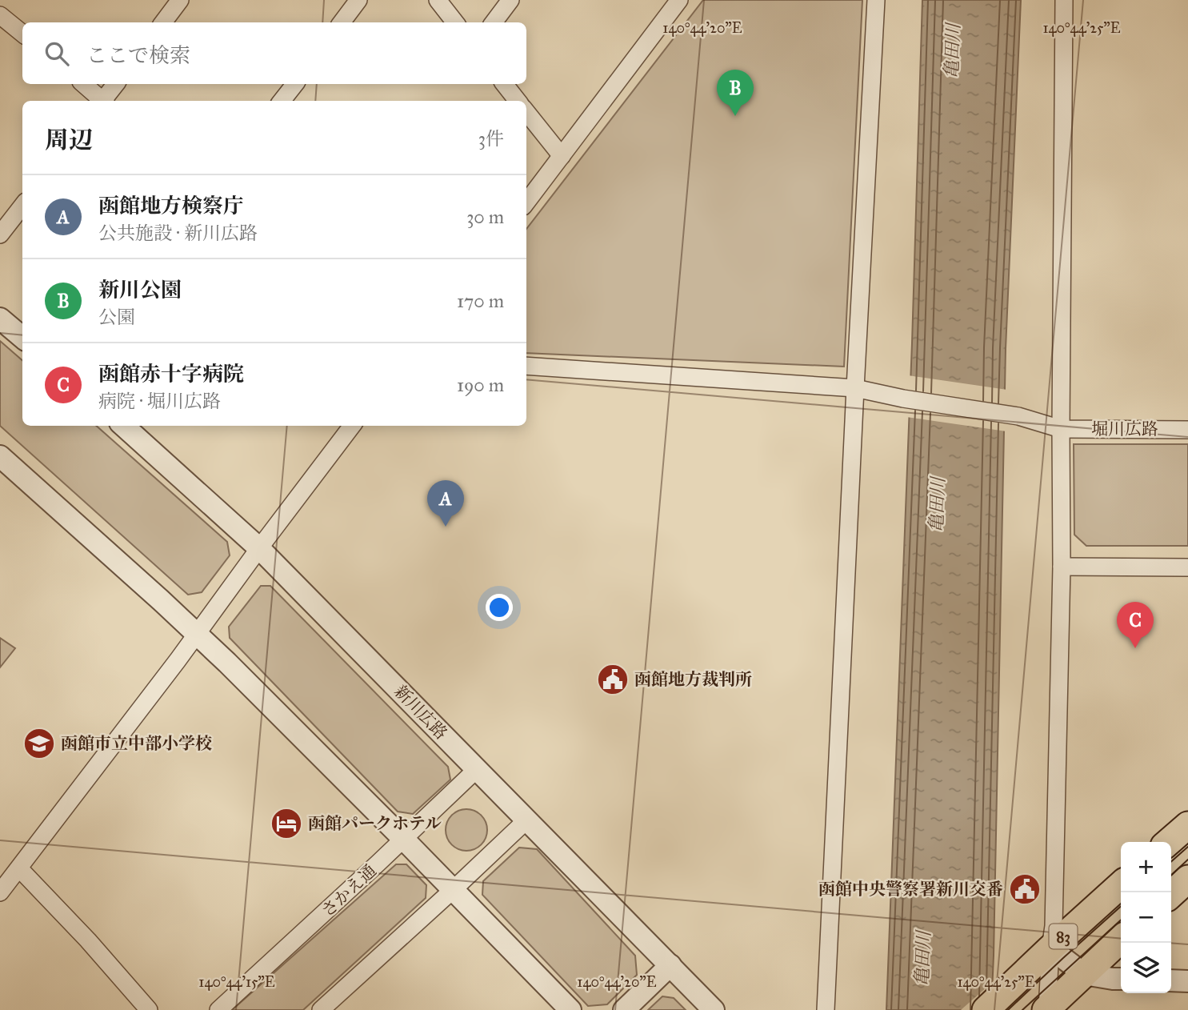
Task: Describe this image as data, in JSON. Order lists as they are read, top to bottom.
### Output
{
  "streets": {
    "main road": ["83"],
    "street": ["堀川広路", "新川広路", "さかえ通"]
  },
  "crossings": [
    ["新川広路", "さかえ通"]
  ],
  "water": ["亀田川"],
  "places": {
    "public building": ["函館地方裁判所", "函館中央警察署新川交番"],
    "school or university": ["函館市立中部小学校"],
    "hotel": ["函館パークホテル"]
  },
  "page": {
    "search": "ここで検索",
    "pins": ["B", "A", "C"],
    "heading": ["周辺", "3件"],
    "list": [
      {
        "mark": "A",
        "name": "函館地方検察庁",
        "note": "公共施設 · 新川広路",
        "value": "30 m"
      },
      {
        "mark": "B",
        "name": "新川公園",
        "note": "公園",
        "value": "170 m"
      },
      {
        "mark": "C",
        "name": "函館赤十字病院",
        "note": "病院 · 堀川広路",
        "value": "190 m"
      }
    ],
    "map_buttons": ["+", "−"]
  },
  "coordinates": ["140°44'25\"E", "140°44'20\"E", "140°44'15\"E"]
}
